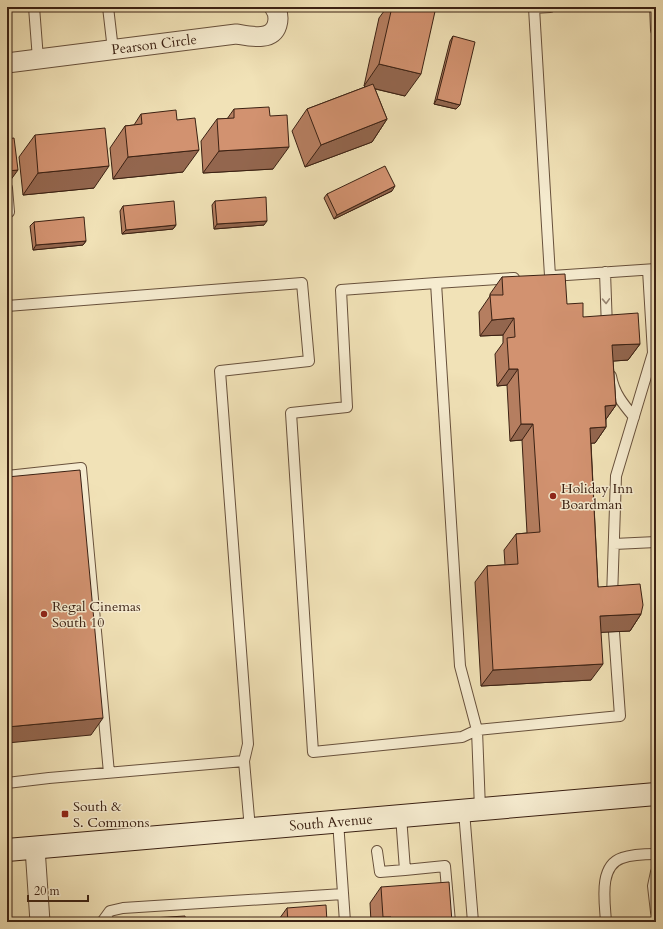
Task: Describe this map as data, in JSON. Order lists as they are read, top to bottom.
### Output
{
  "streets": {
    "main road": ["South Avenue"],
    "street": ["Pearson Circle"]
  },
  "places": {
    "other": ["Holiday Inn Boardman", "Regal Cinemas South 10"],
    "transit": ["South & S. Commons"]
  },
  "scale_bar": "20 m"
}
